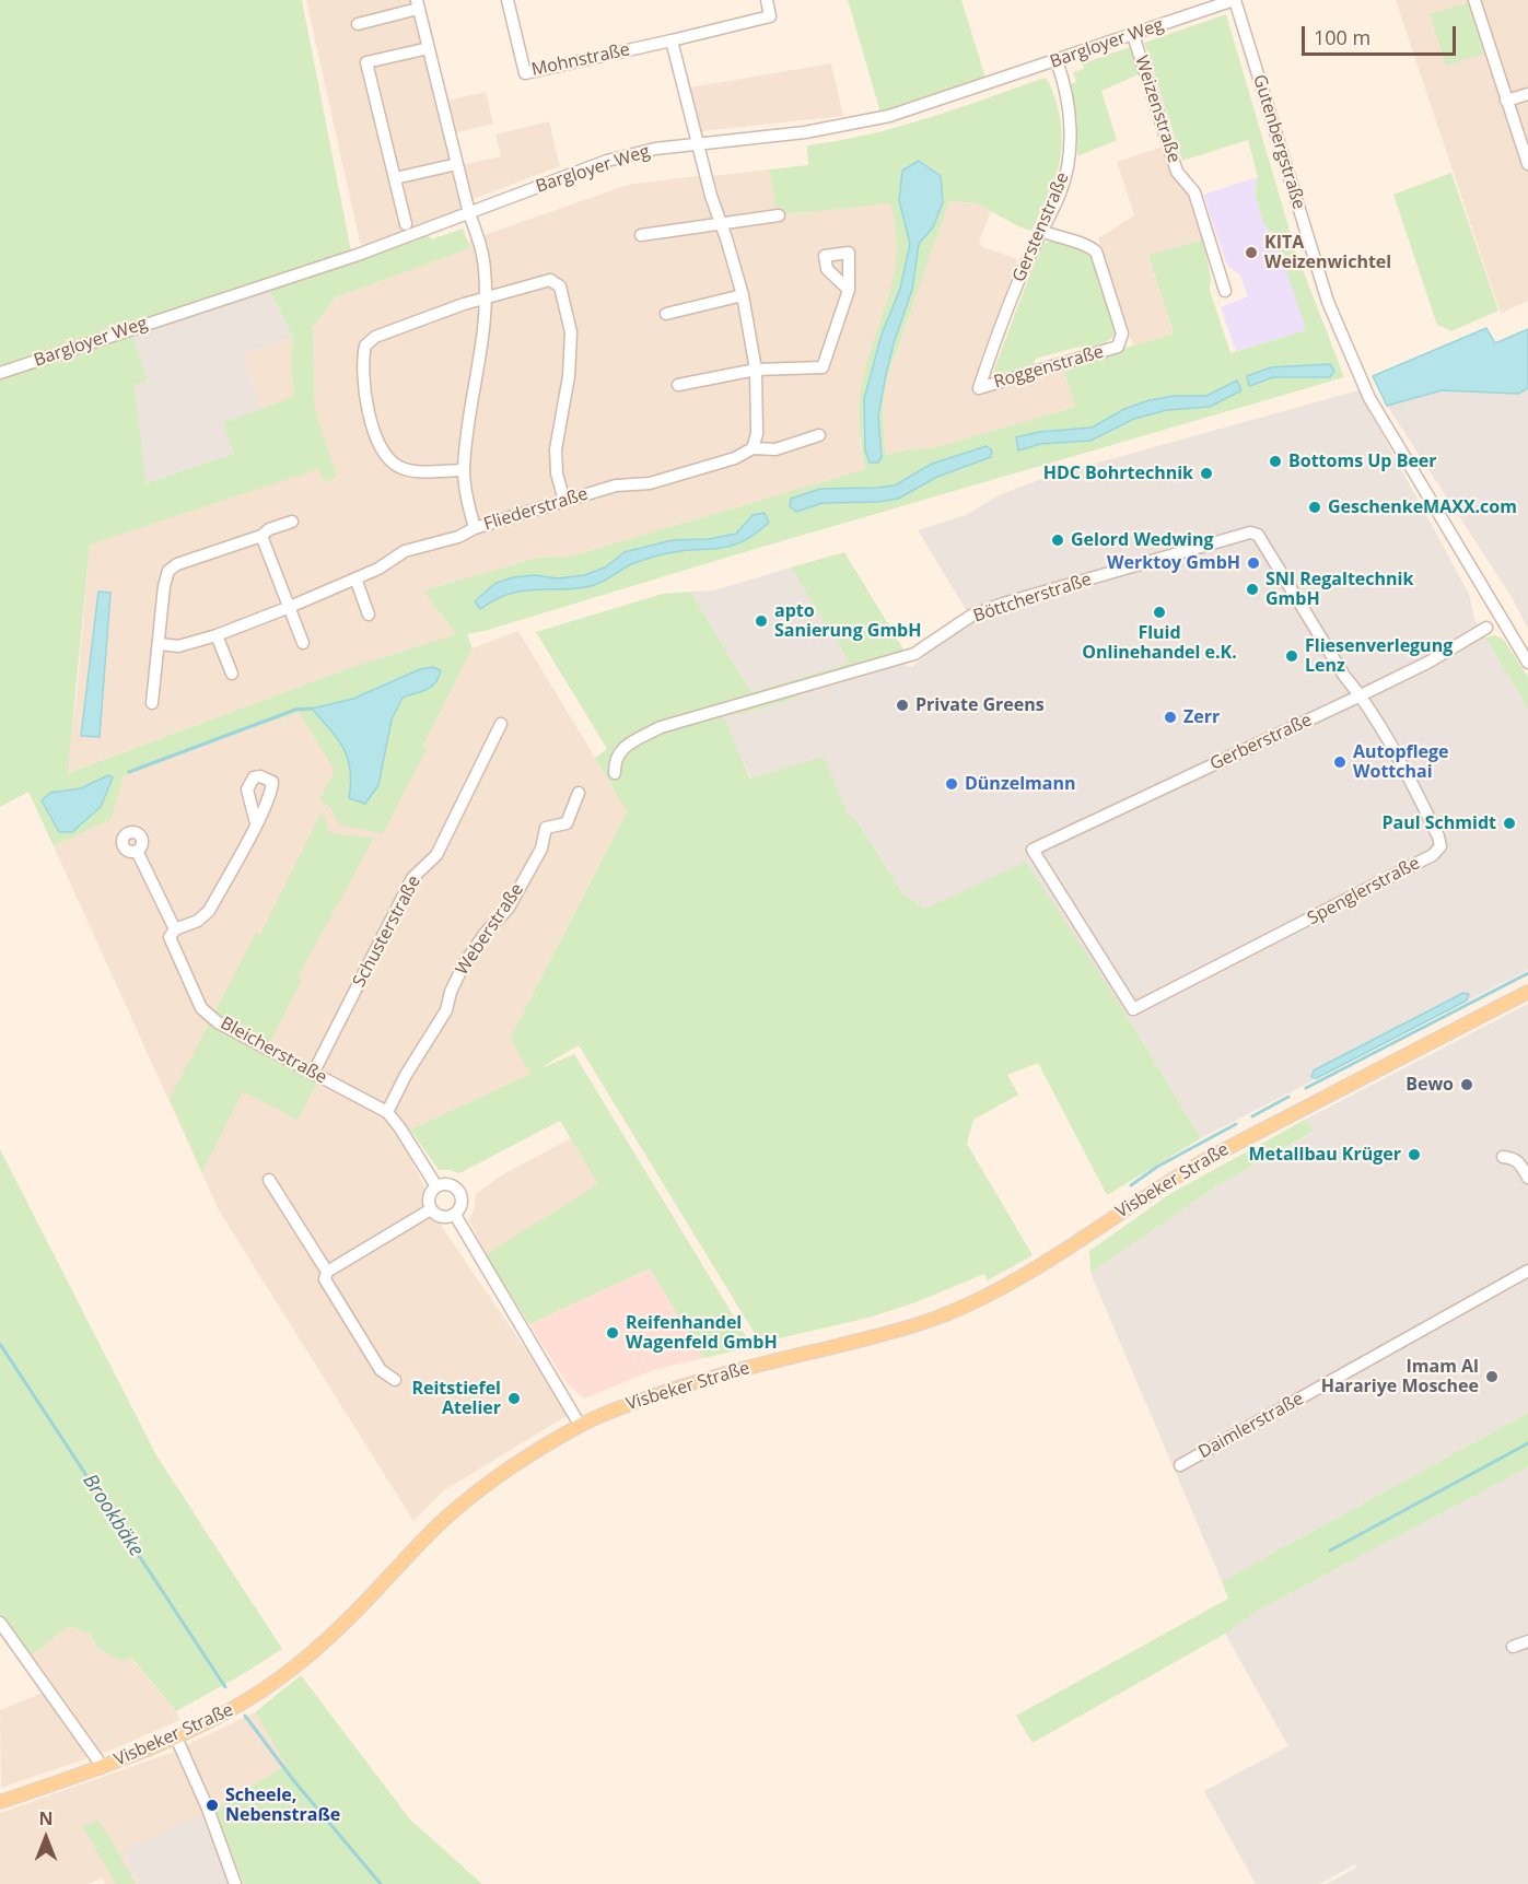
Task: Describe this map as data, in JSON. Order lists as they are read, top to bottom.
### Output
{
  "streets": {
    "main road": ["Visbeker Straße"],
    "street": [
      "Bargloyer Weg",
      "Mohnstraße",
      "Weizenstraße",
      "Gutenbergstraße",
      "Gerstenstraße",
      "Roggenstraße",
      "Fliederstraße",
      "Böttcherstraße",
      "Gerberstraße",
      "Spenglerstraße",
      "Weberstraße",
      "Schusterstraße",
      "Bleicherstraße",
      "Daimlerstraße"
    ]
  },
  "crossings": [
    ["Bargloyer Weg", "Weizenstraße"],
    ["Bargloyer Weg", "Gutenbergstraße"],
    ["Bargloyer Weg", "Gerstenstraße"],
    ["Bargloyer Weg", "Fliederstraße"],
    ["Gerstenstraße", "Roggenstraße"],
    ["Böttcherstraße", "Gerberstraße"],
    ["Böttcherstraße", "Spenglerstraße"],
    ["Gerberstraße", "Spenglerstraße"],
    ["Weberstraße", "Bleicherstraße"],
    ["Schusterstraße", "Bleicherstraße"]
  ],
  "water": ["Brookbäke"],
  "places": [
    "KITA Weizenwichtel",
    "Bottoms Up Beer",
    "HDC Bohrtechnik",
    "GeschenkeMAXX.com",
    "Gelord Wedwing",
    "Werktoy GmbH",
    "SNI Regaltechnik GmbH",
    "Fluid Onlinehandel e.K.",
    "apto Sanierung GmbH",
    "Fliesenverlegung Lenz",
    "Private Greens",
    "Zerr",
    "Autopflege Wottchai",
    "Dünzelmann",
    "Paul Schmidt",
    "Bewo",
    "Metallbau Krüger",
    "Reifenhandel Wagenfeld GmbH",
    "Imam Al Harariye Moschee",
    "Reitstiefel Atelier",
    "Scheele, Nebenstraße"
  ],
  "scale_bar": "100 m",
  "north": "top"
}
